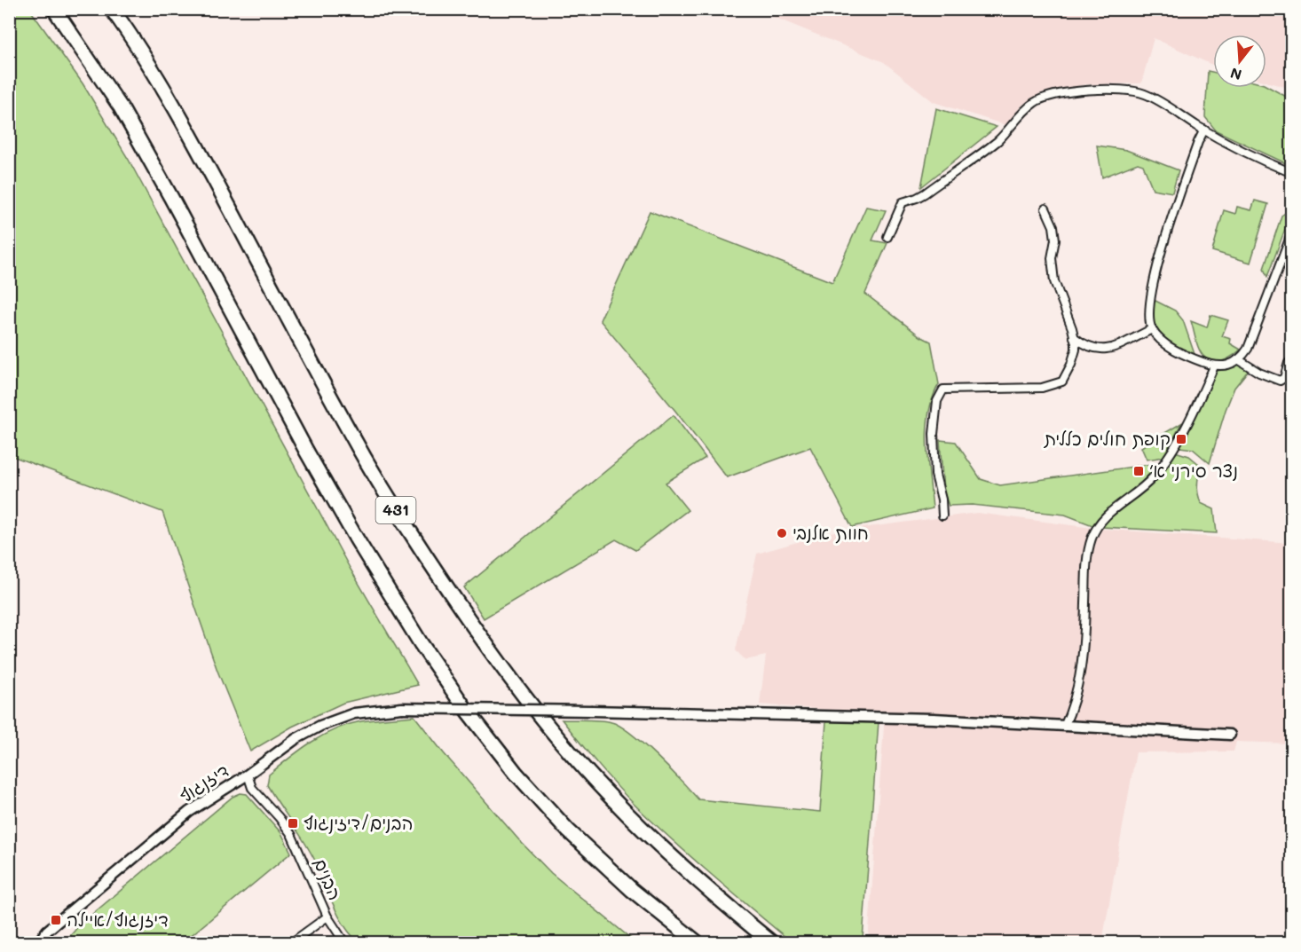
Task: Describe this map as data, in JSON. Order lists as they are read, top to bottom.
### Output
{
  "streets": {
    "highway": ["431"],
    "street": ["דיזנגוף", "הבנים"]
  },
  "crossings": [
    ["דיזנגוף", "הבנים"]
  ],
  "places": {
    "transit": [
      "קופת חולים כללית",
      "נצר סירני א׳",
      "הבנים/דיזינגוף",
      "דיזנגוף/איילה"
    ],
    "other": ["חוות אלנבי"]
  },
  "north": "bottom"
}
